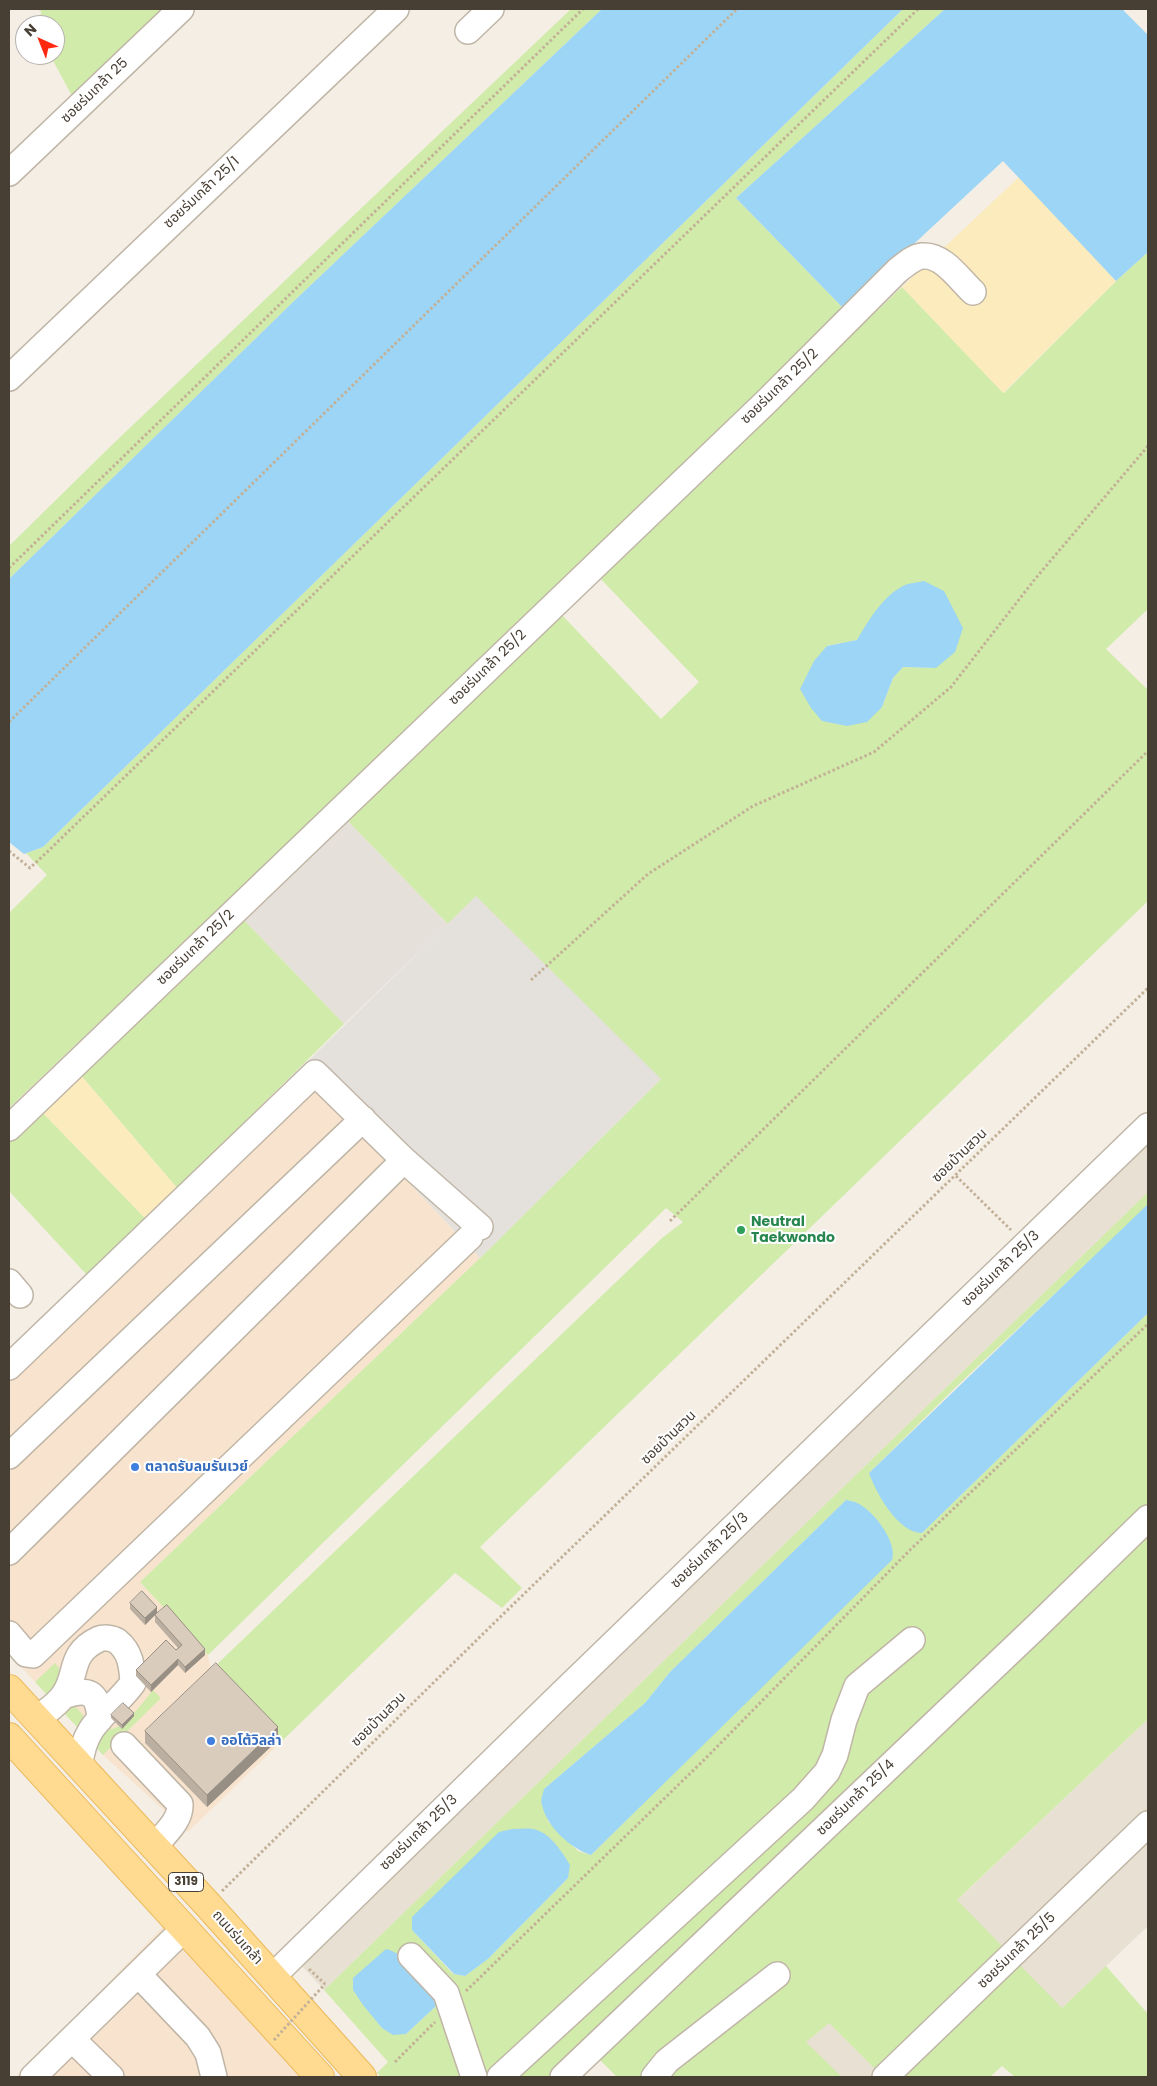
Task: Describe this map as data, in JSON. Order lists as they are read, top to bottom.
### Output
{
  "streets": {
    "main road": ["3119", "ถนนร่มเกล้า"],
    "street": [
      "ซอยร่มเกล้า 25",
      "ซอยร่มเกล้า 25/1",
      "ซอยร่มเกล้า 25/2",
      "ซอยร่มเกล้า 25/3",
      "ซอยร่มเกล้า 25/4",
      "ซอยร่มเกล้า 25/5"
    ],
    "path": ["ซอยบ้านสวน"]
  },
  "crossings": [
    ["ซอยบ้านสวน", "ถนนร่มเกล้า"],
    ["ซอยร่มเกล้า 25/3", "ถนนร่มเกล้า"]
  ],
  "places": ["Neutral Taekwondo", "ตลาดรับลมรันเวย์", "ออโต้วิลล่า"],
  "north": "top left"
}
